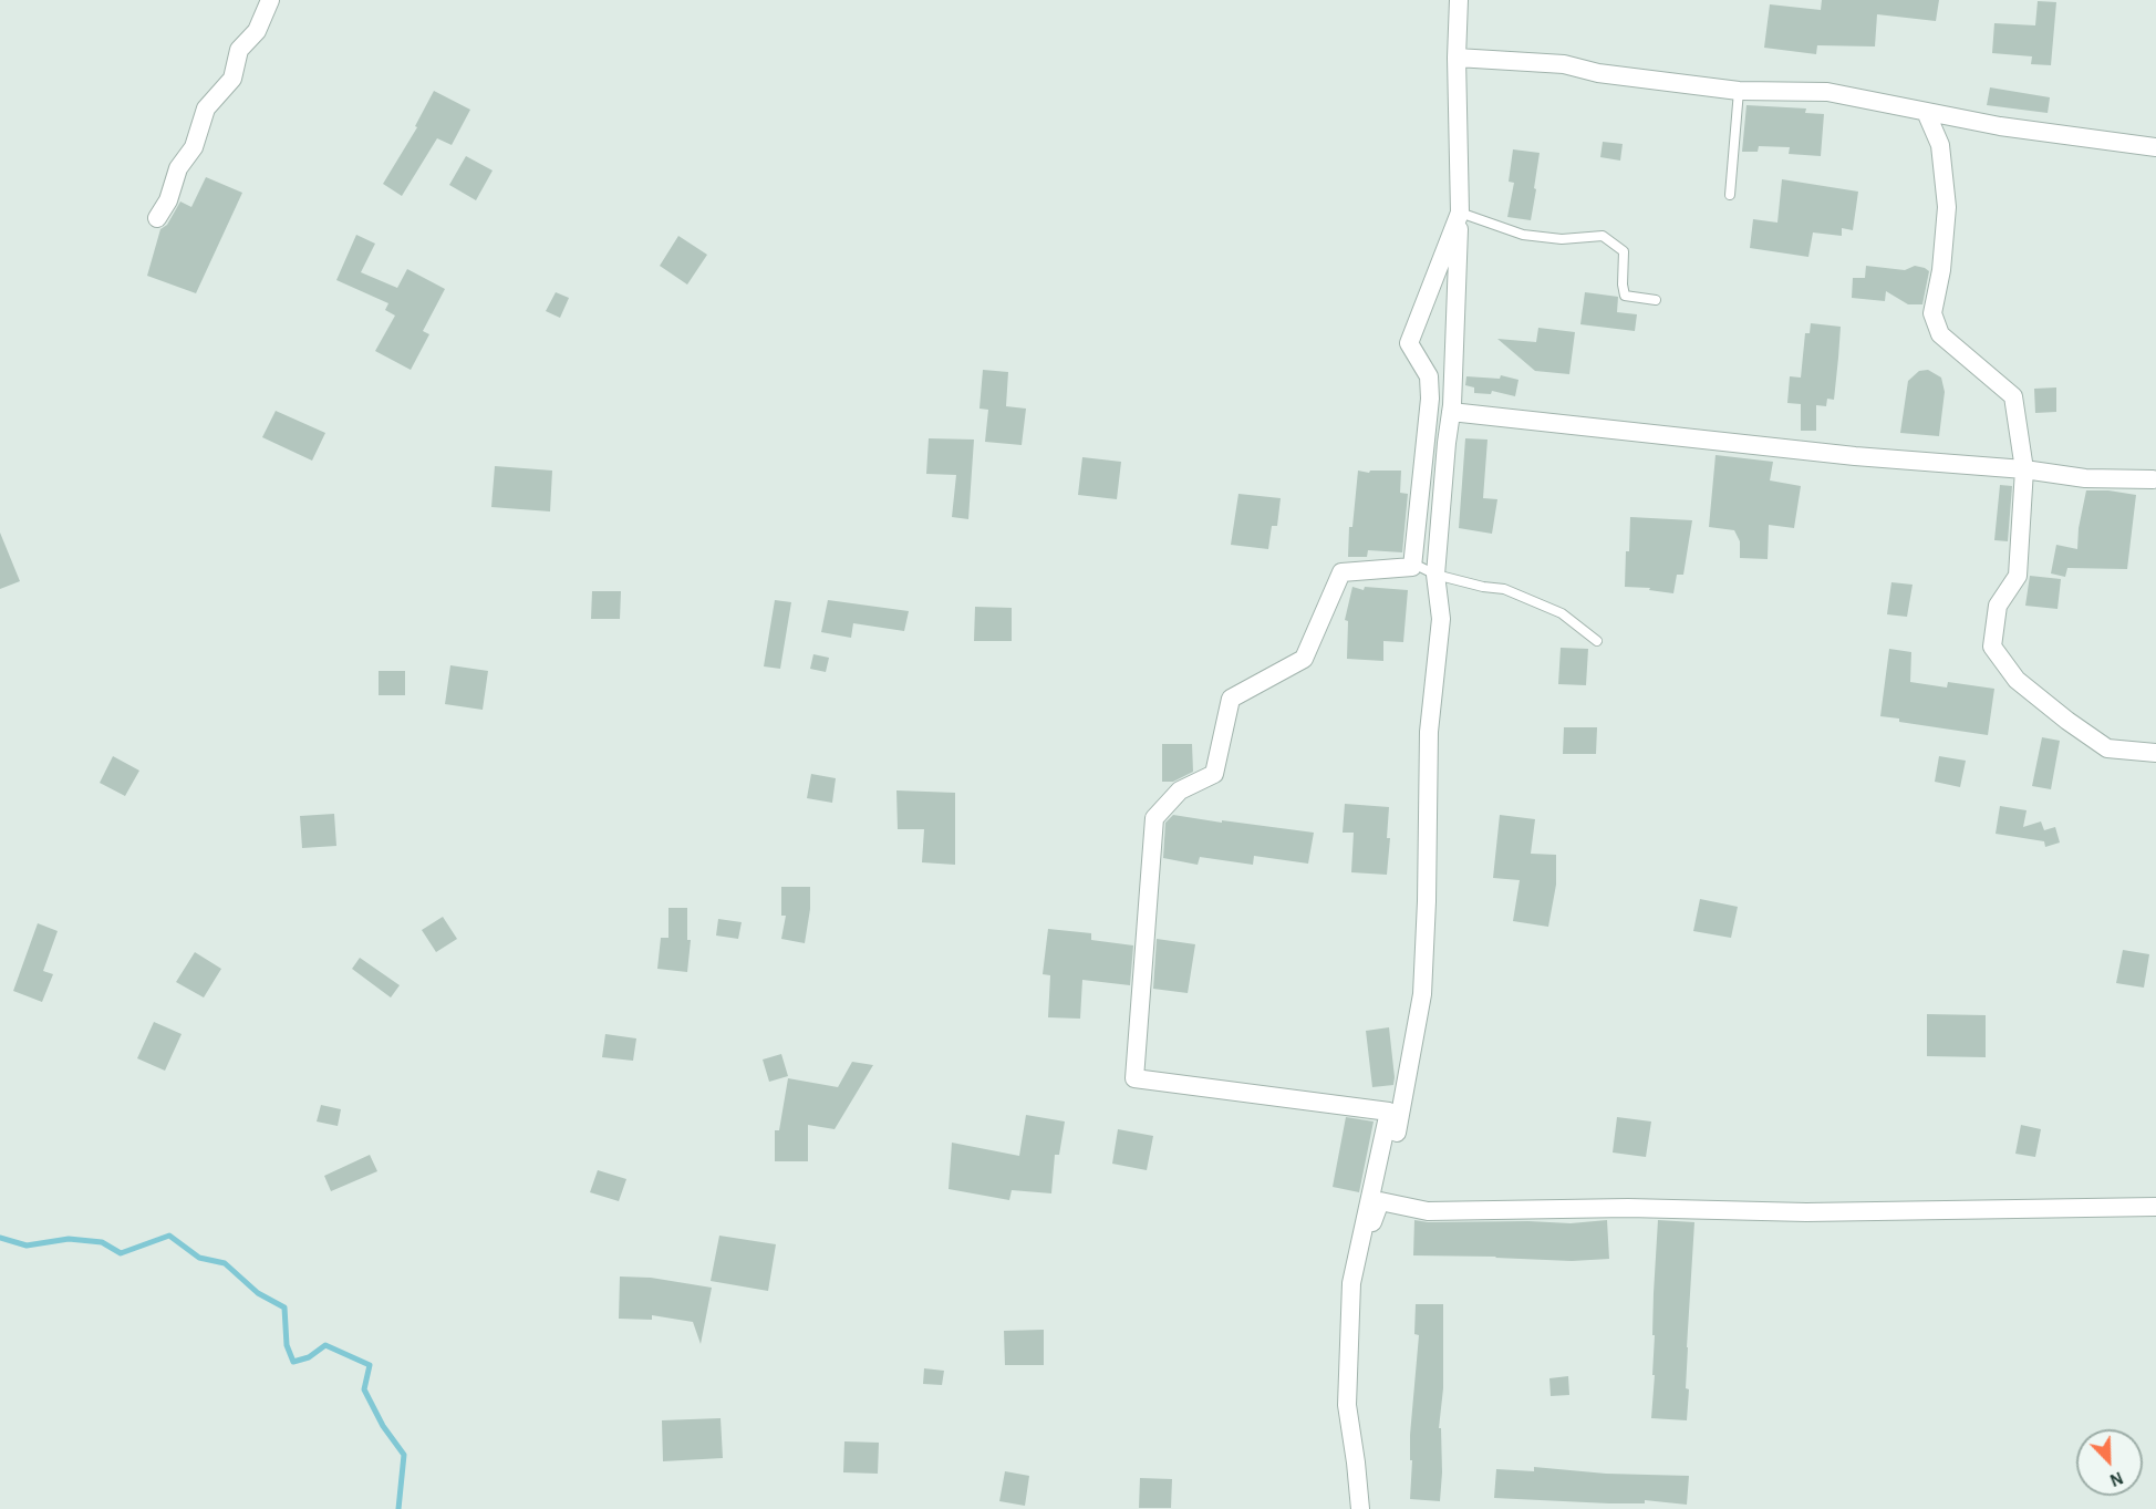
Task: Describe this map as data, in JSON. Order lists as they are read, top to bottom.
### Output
{
  "north": "bottom right"
}
